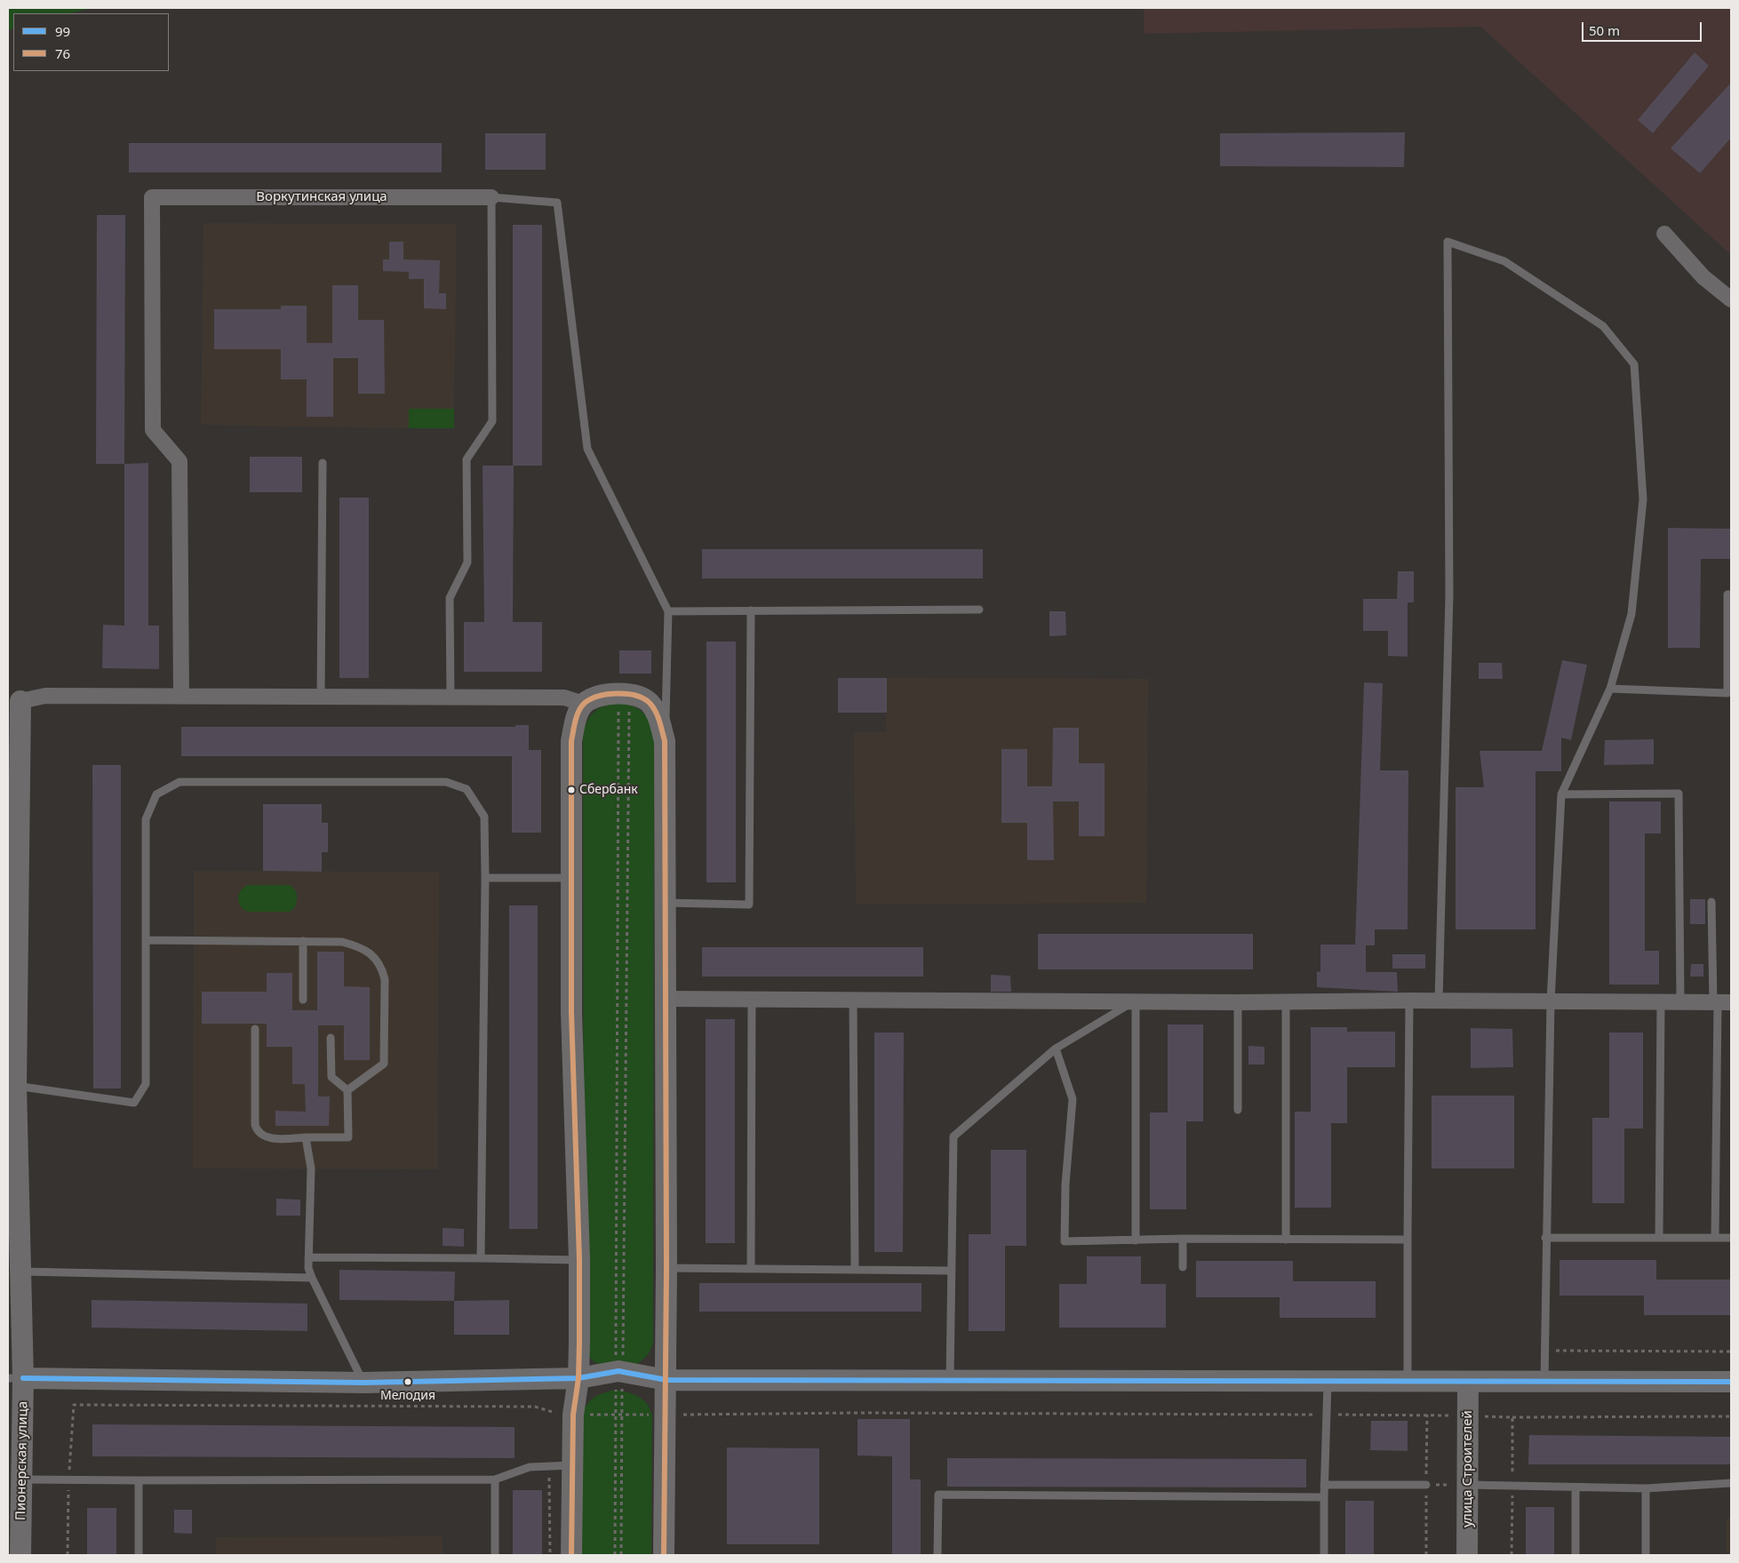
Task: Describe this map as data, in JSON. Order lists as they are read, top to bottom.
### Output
{
  "streets": {
    "main road": ["Пионерская улица", "улица Строителей"],
    "street": ["Воркутинская улица"]
  },
  "places": ["Сбербанк", "Мелодия"],
  "lines": ["transit line 76", "transit line 99"],
  "legend": ["99", "76"],
  "scale_bar": "50 m"
}
